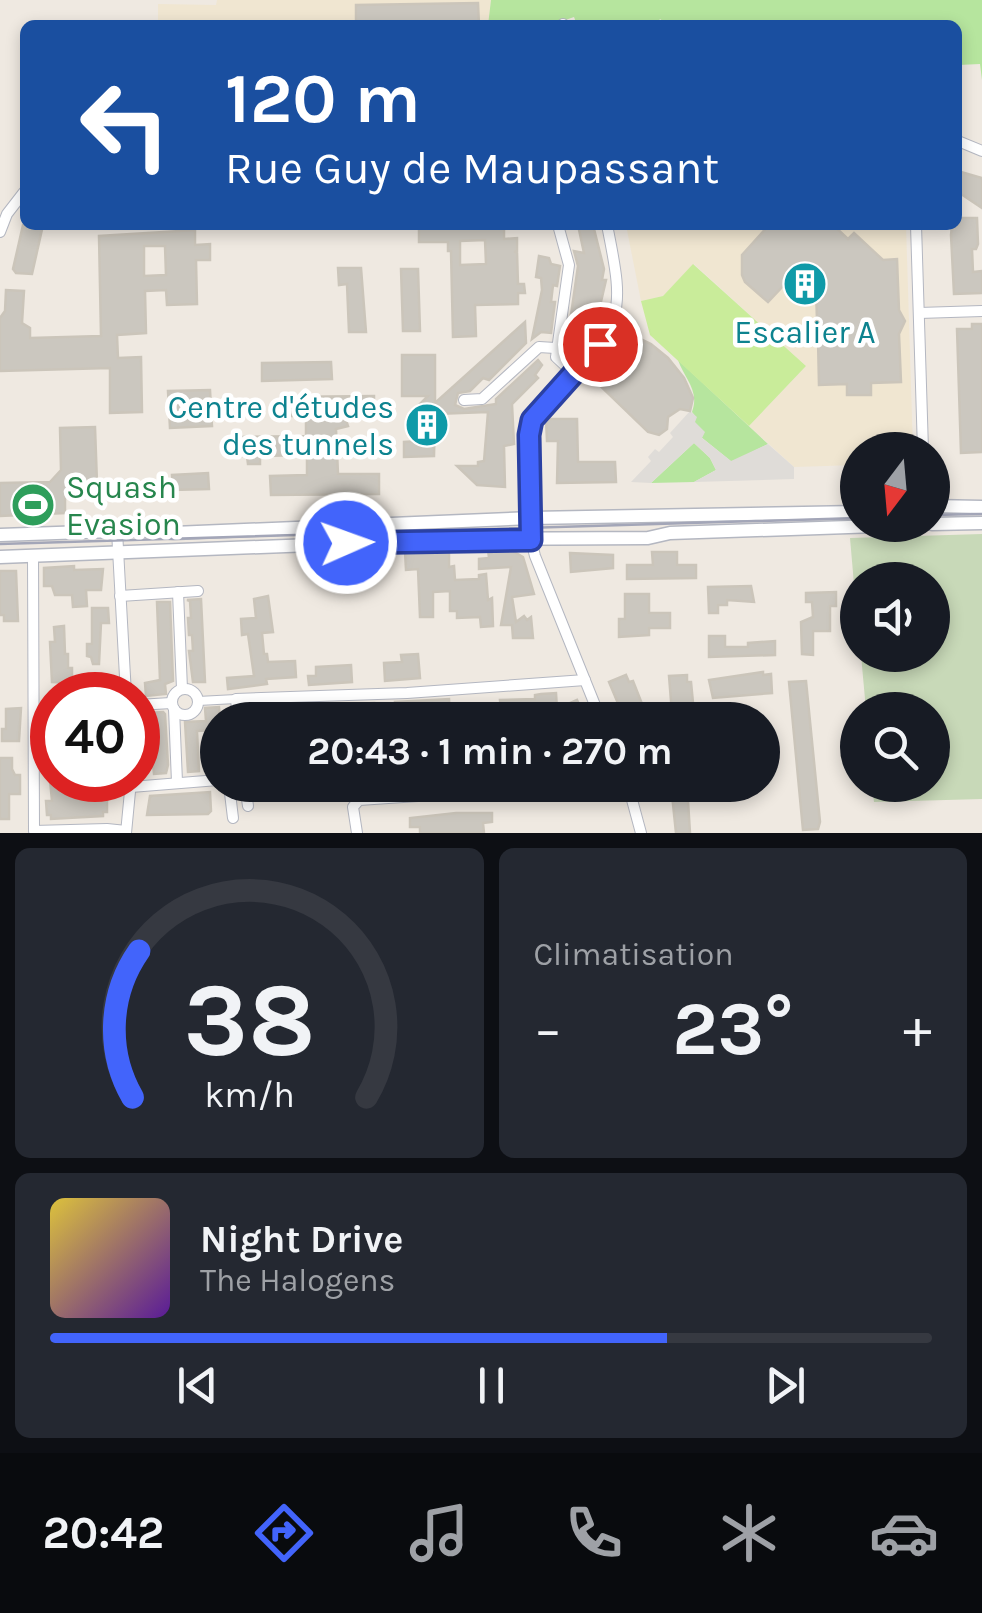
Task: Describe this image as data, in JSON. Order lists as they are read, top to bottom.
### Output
{
  "places": {
    "building": ["Escalier A", "Centre d'études des tunnels"],
    "sports": ["Squash Evasion"]
  },
  "north": "bottom",
  "page": {
    "turn": ["120 m", "Rue Guy de Maupassant"],
    "limit": "40",
    "trip": "20:43 · 1 min · 270 m",
    "tile": "Climatisation",
    "heat": ["−", "23°", "+"],
    "song": ["Night Drive", "The Halogens"],
    "tabs": "20:42",
    "gauge": ["38", "km/h"]
  }
}
